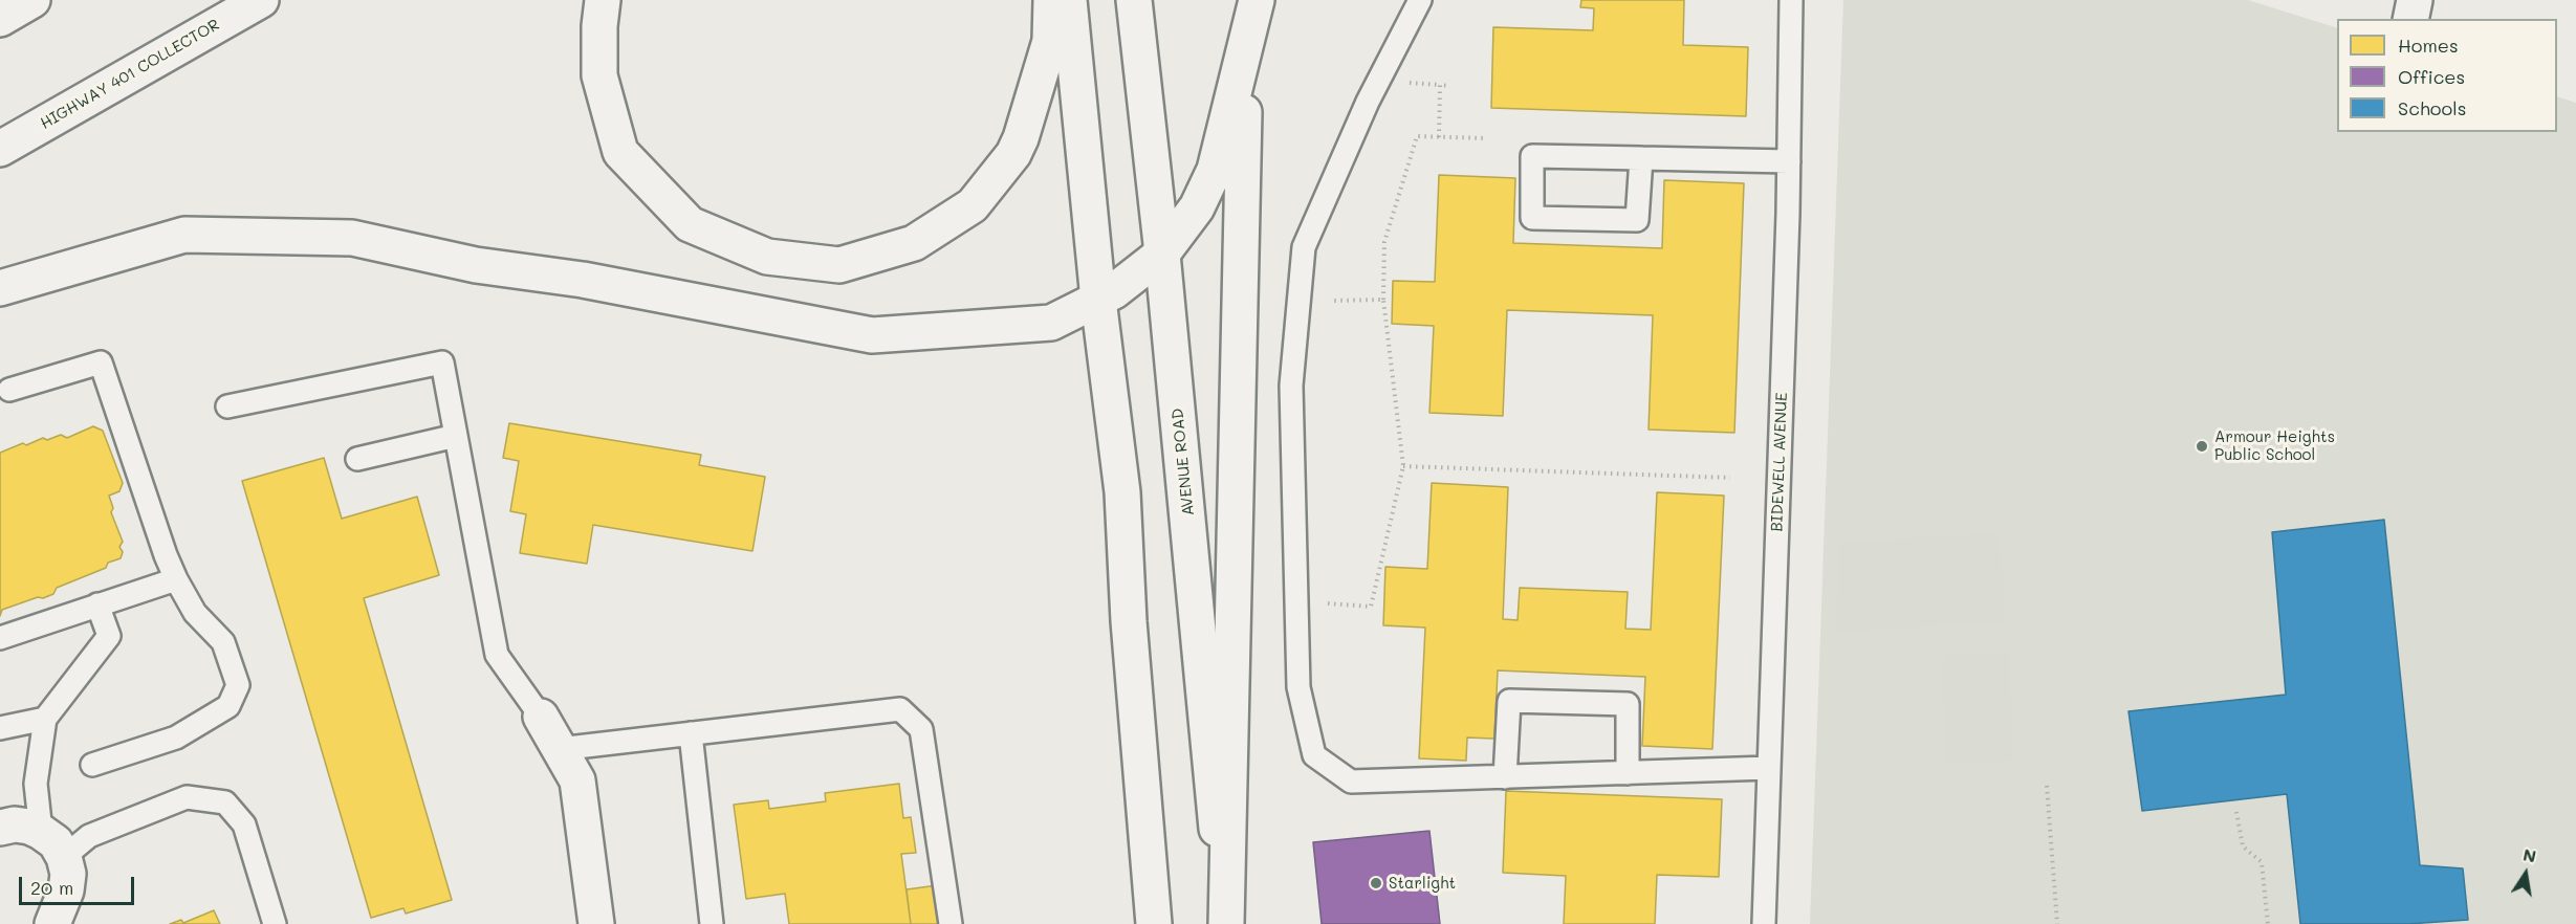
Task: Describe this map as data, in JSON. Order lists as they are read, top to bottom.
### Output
{
  "streets": {
    "main road": ["HIGHWAY 401 COLLECTOR", "AVENUE ROAD"],
    "lane": ["BIDEWELL AVENUE"]
  },
  "places": ["Armour Heights Public School", "Starlight"],
  "legend": ["Homes", "Offices", "Schools"],
  "scale_bar": "20 m",
  "north": "top"
}
